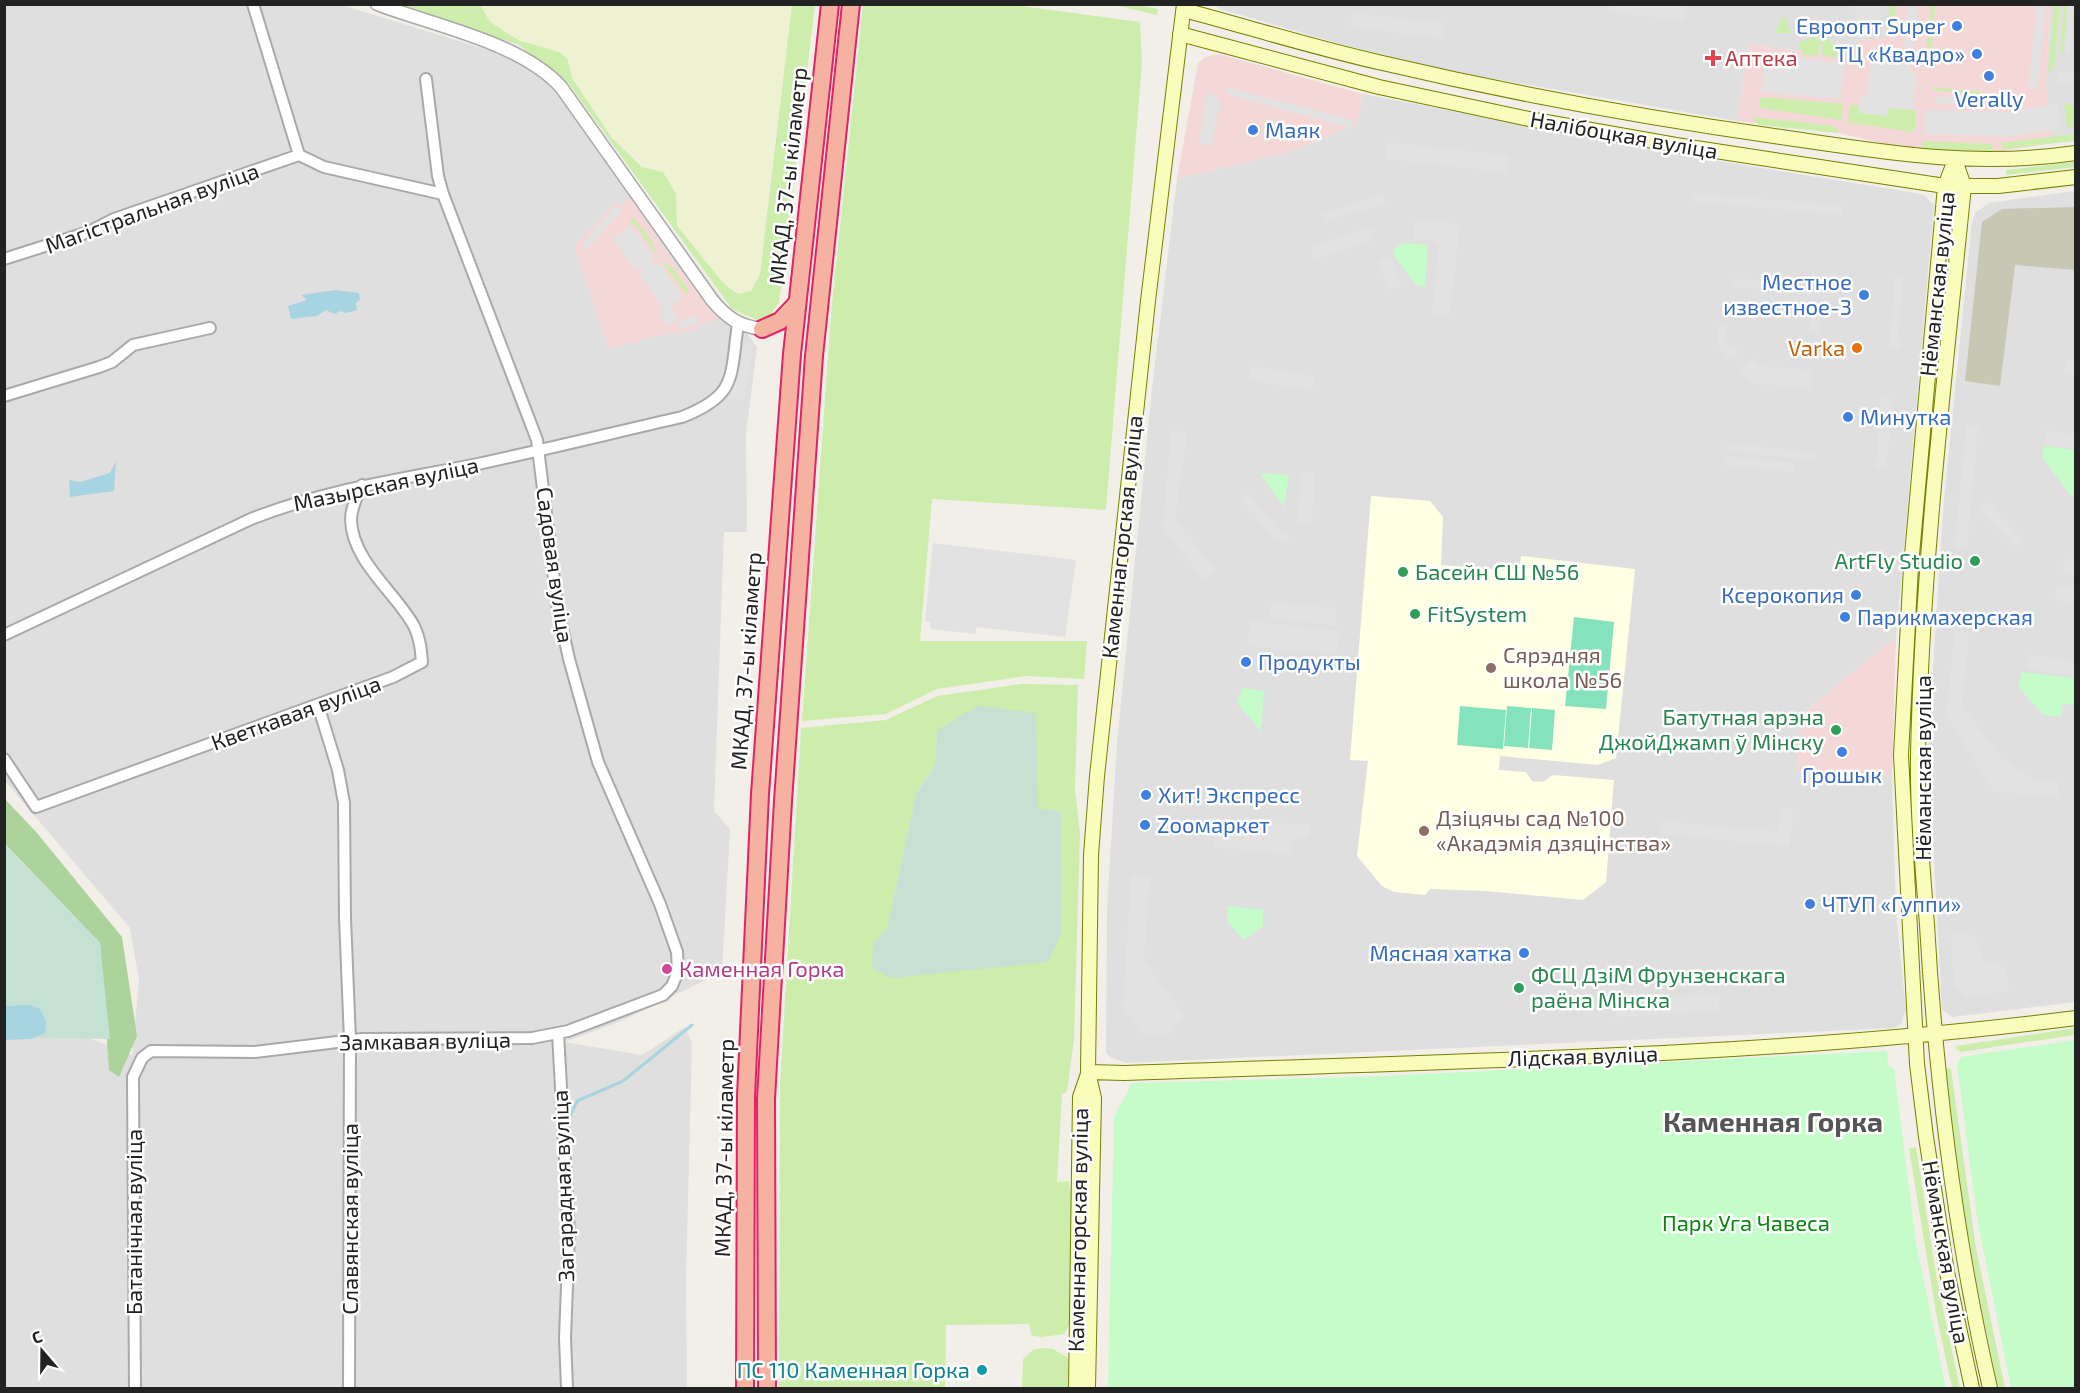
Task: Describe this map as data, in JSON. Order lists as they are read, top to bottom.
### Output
{
  "streets": {
    "highway": ["МКАД, 37-ы кіламетр"],
    "main road": [
      "Налібоцкая вуліца",
      "Нёманская вуліца",
      "Каменнагорская вуліца",
      "Лідская вуліца"
    ],
    "street": [
      "Магістральная вуліца",
      "Мазырская вуліца",
      "Садовая вуліца",
      "Кветкавая вуліца",
      "Замкавая вуліца",
      "Загарадная вуліца",
      "Славянская вуліца",
      "Батанічная вуліца"
    ]
  },
  "crossings": [
    ["Налібоцкая вуліца", "Нёманская вуліца"],
    ["Налібоцкая вуліца", "Каменнагорская вуліца"],
    ["Нёманская вуліца", "Лідская вуліца"],
    ["Мазырская вуліца", "Садовая вуліца"],
    ["Мазырская вуліца", "Кветкавая вуліца"],
    ["Каменнагорская вуліца", "Лідская вуліца"],
    ["Садовая вуліца", "Замкавая вуліца"],
    ["Кветкавая вуліца", "Славянская вуліца"],
    ["Замкавая вуліца", "Загарадная вуліца"],
    ["Замкавая вуліца", "Славянская вуліца"],
    ["Замкавая вуліца", "Батанічная вуліца"]
  ],
  "districts": ["Каменная Горка"],
  "parks": ["Парк Уга Чавеса"],
  "places": {
    "other": [
      "Евроопт Super",
      "ТЦ «Квадро»",
      "Verally",
      "Маяк",
      "Местное известное-3",
      "Varka",
      "Минутка",
      "ArtFly Studio",
      "Басейн СШ №56",
      "Ксерокопия",
      "FitSystem",
      "Парикмахерская",
      "Продукты",
      "Сярэдняя школа №56",
      "Батутная арэна ДжойДжамп ў Мінску",
      "Грошык",
      "Хит! Экспресс",
      "Zooмаркет",
      "Дзіцячы сад №100 «Акадэмія дзяцінства»",
      "ЧТУП «Гуппи»",
      "Мясная хатка",
      "Каменная Горка",
      "ФСЦ ДзіМ Фрунзенскага раёна Мінска",
      "ПС 110 Каменная Горка"
    ],
    "health": ["Аптека"]
  },
  "north": "top"
}
